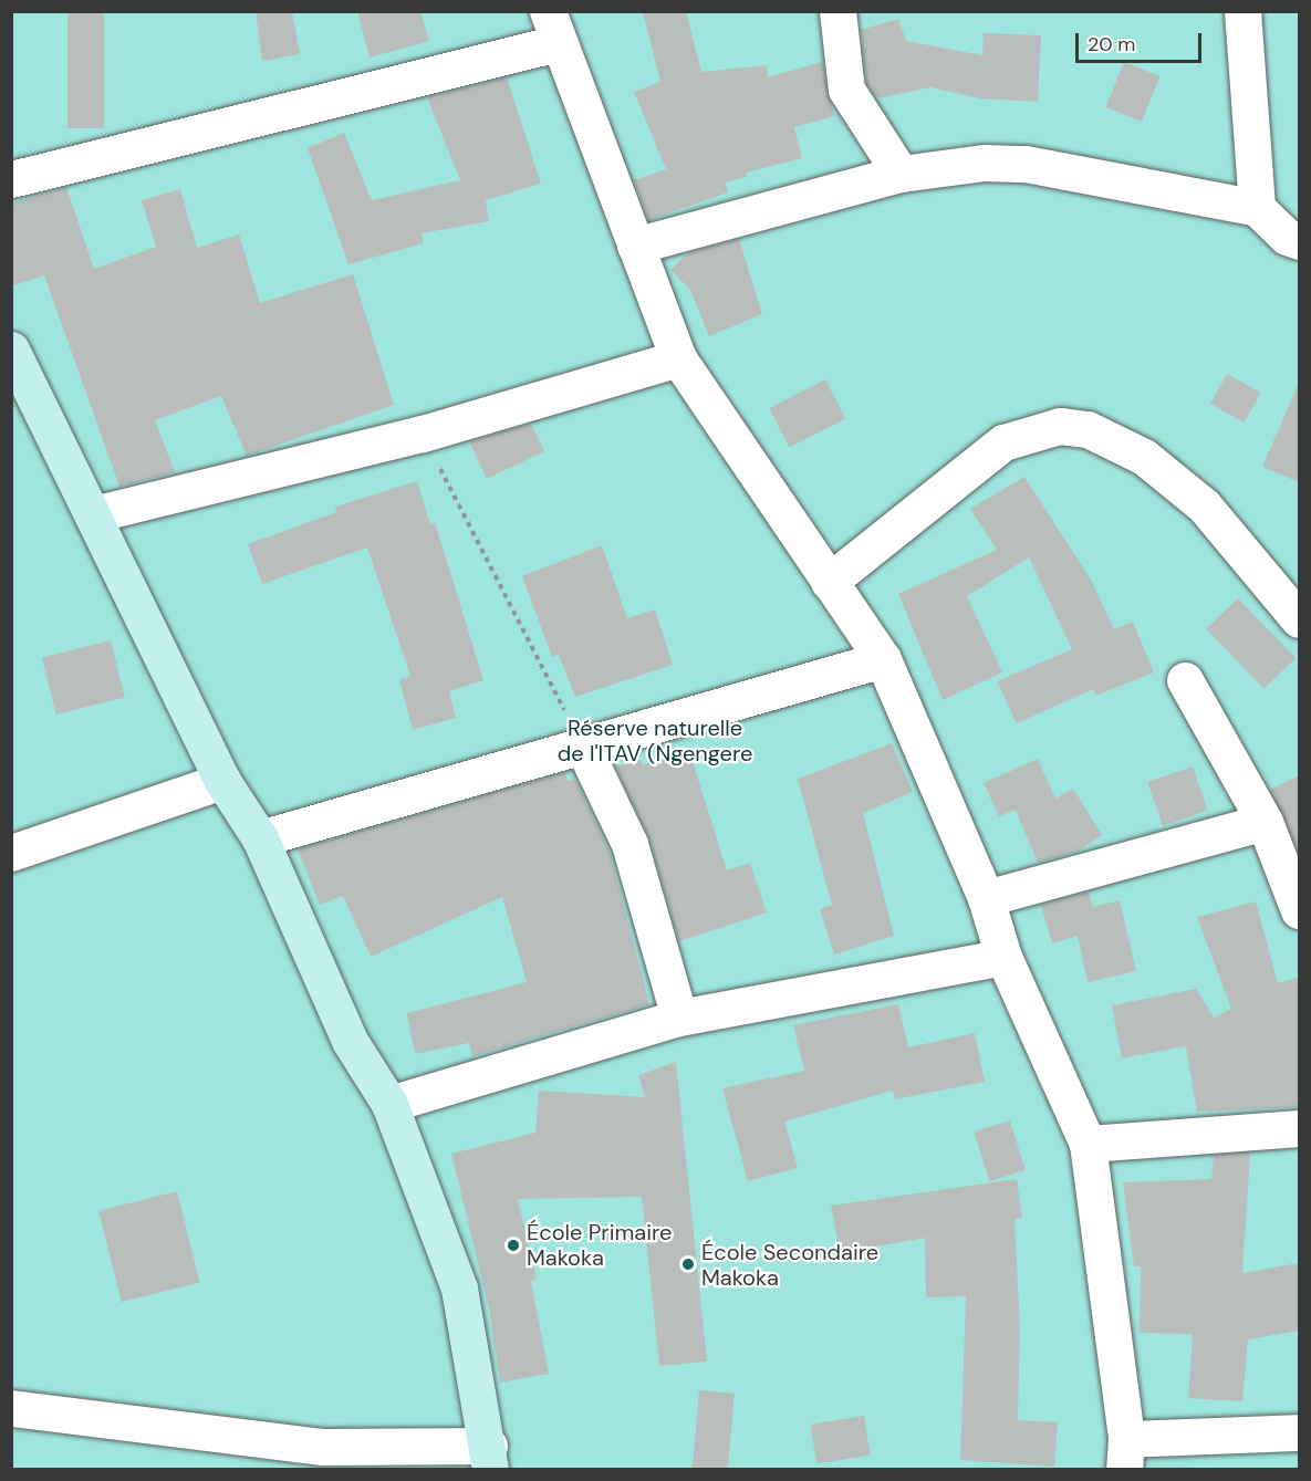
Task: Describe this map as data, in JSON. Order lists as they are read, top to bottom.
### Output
{
  "parks": ["Réserve naturelle de l'ITAV (Ngengere"],
  "places": ["École Primaire Makoka", "École Secondaire Makoka"],
  "scale_bar": "20 m"
}
